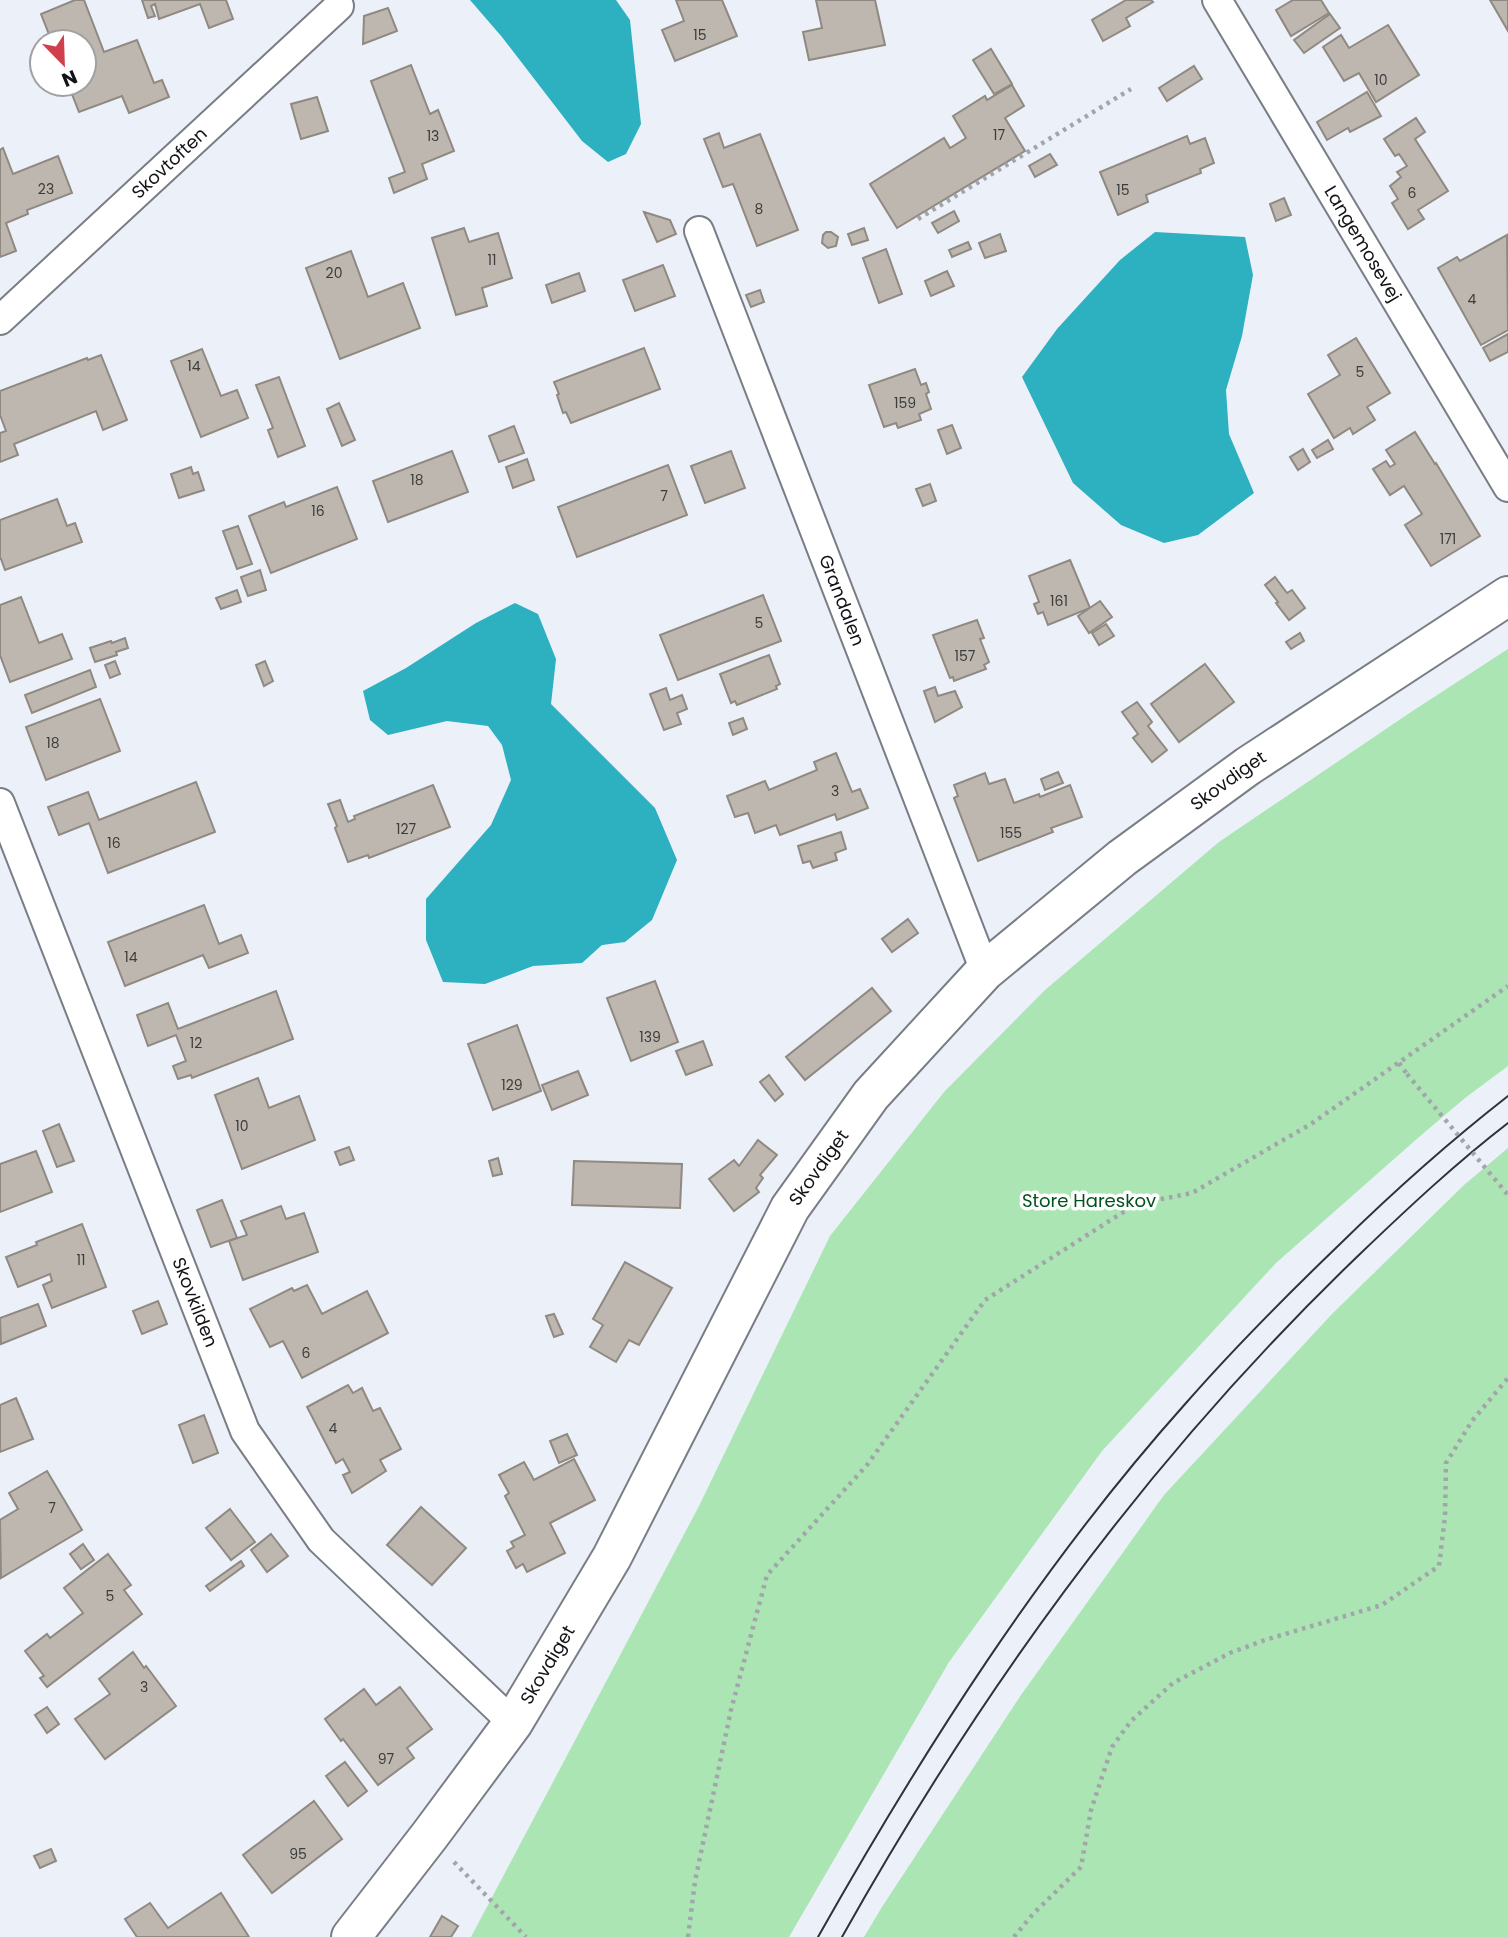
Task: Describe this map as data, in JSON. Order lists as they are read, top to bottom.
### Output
{
  "streets": {
    "street": [
      "Skovtoften",
      "Langemosevej",
      "Grandalen",
      "Skovdiget",
      "Skovkilden"
    ]
  },
  "crossings": [
    ["Grandalen", "Skovdiget"],
    ["Skovdiget", "Skovkilden"]
  ],
  "parks": ["Store Hareskov"],
  "house_numbers": [
    "15",
    "10",
    "17",
    "13",
    "23",
    "15",
    "6",
    "8",
    "11",
    "20",
    "4",
    "14",
    "5",
    "159",
    "18",
    "7",
    "16",
    "171",
    "161",
    "5",
    "157",
    "18",
    "3",
    "127",
    "155",
    "16",
    "14",
    "139",
    "12",
    "129",
    "10",
    "11",
    "6",
    "4",
    "7",
    "5",
    "3",
    "97",
    "95"
  ],
  "north": "bottom right"
}
